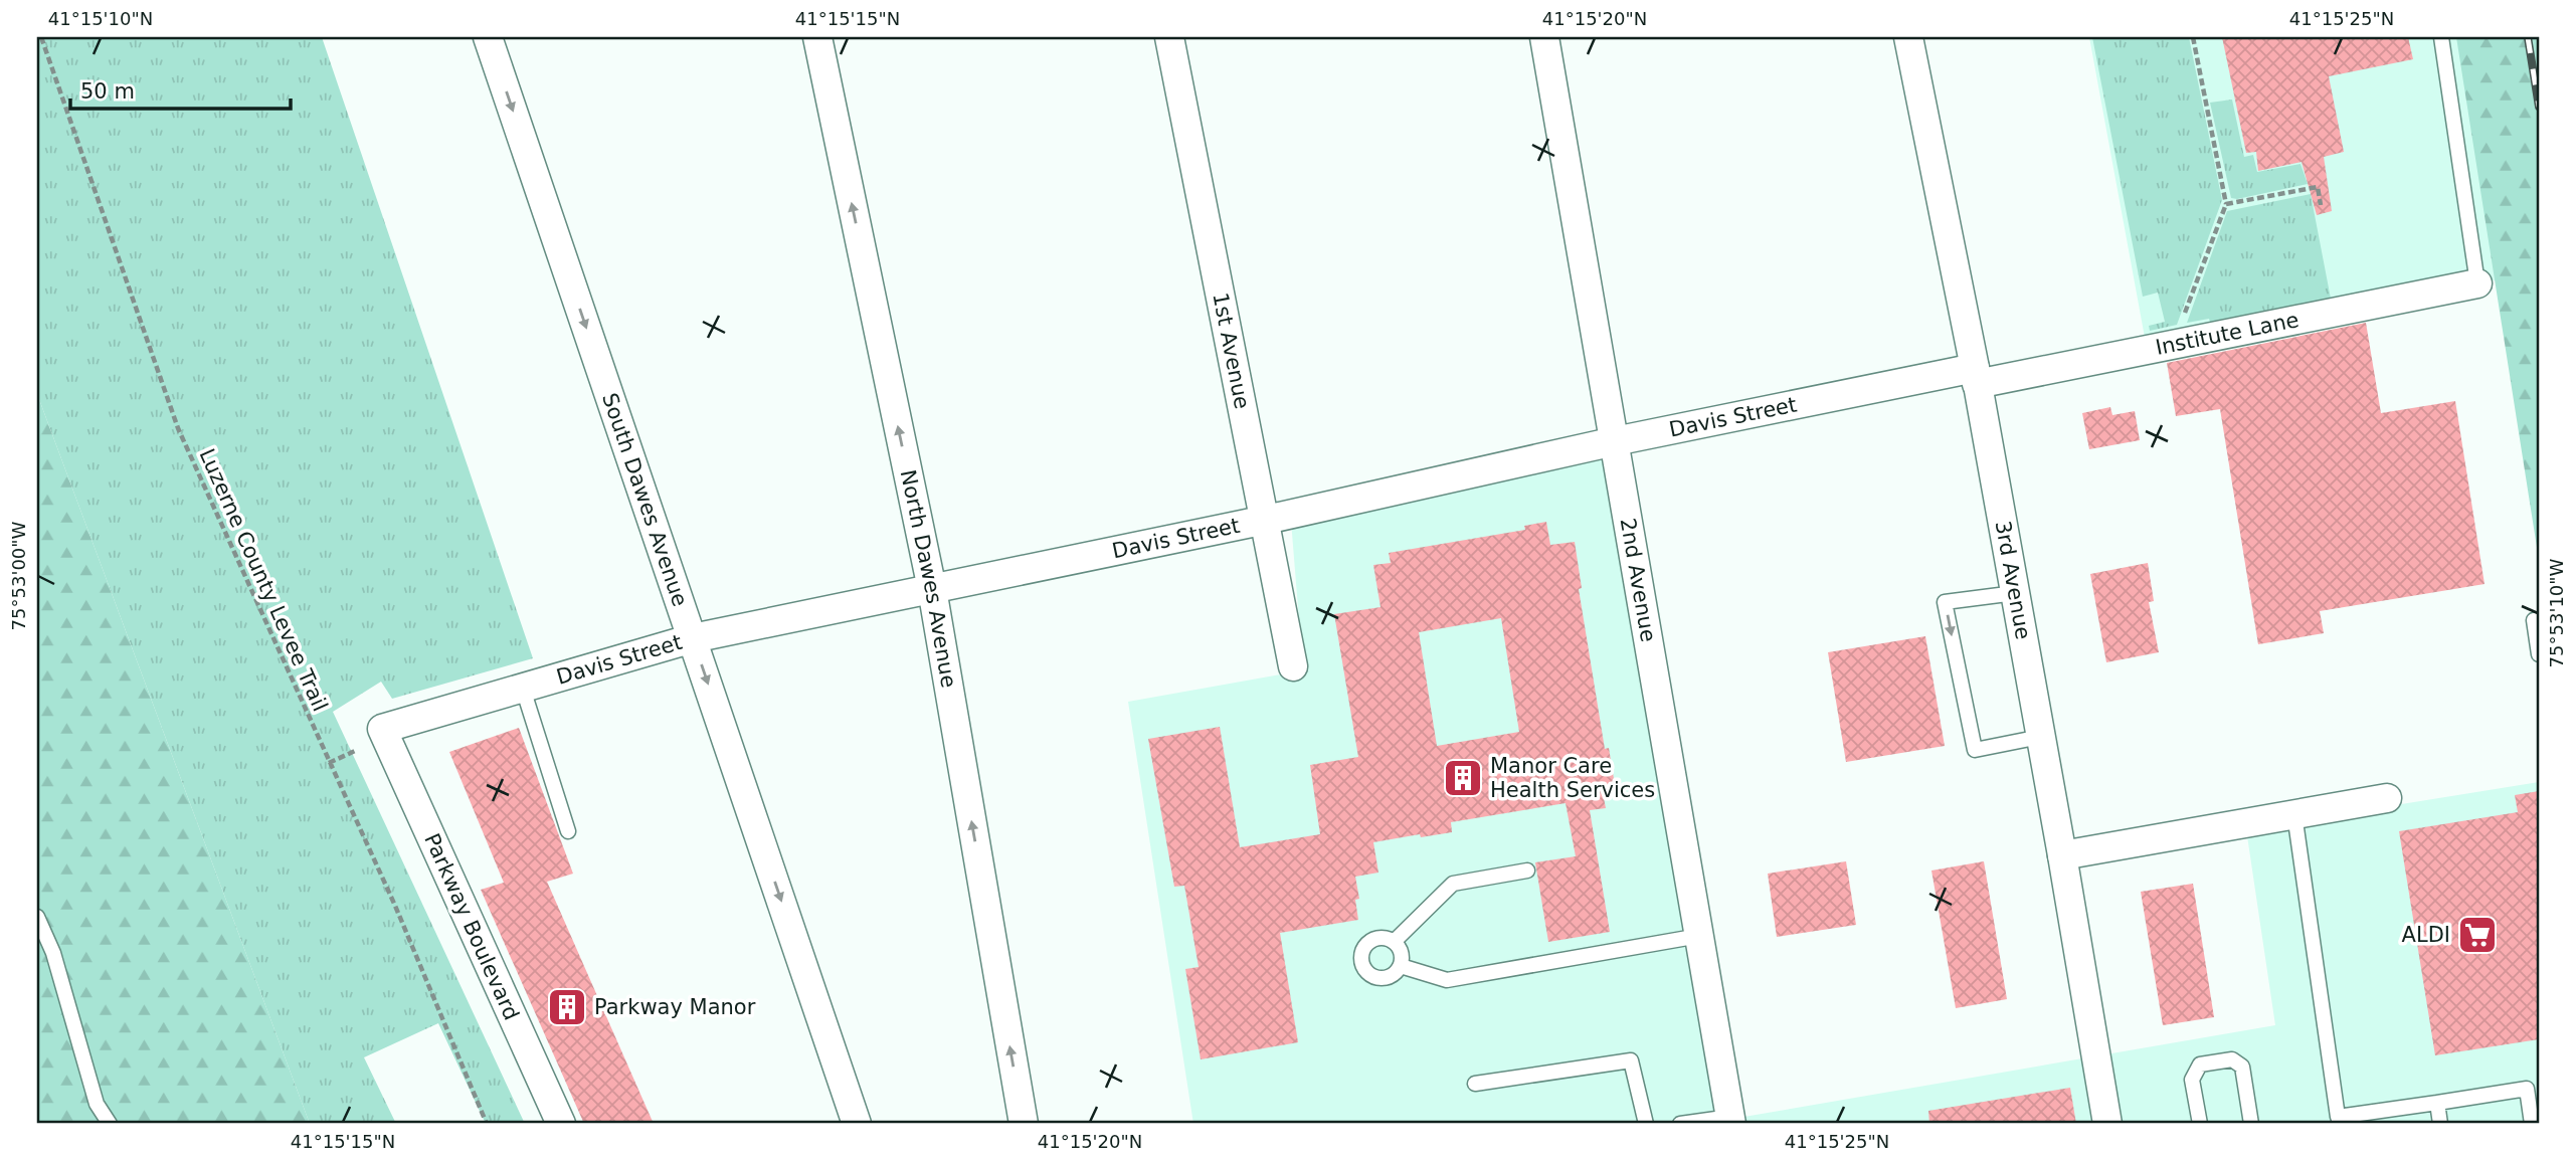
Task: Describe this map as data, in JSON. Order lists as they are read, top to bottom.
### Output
{
  "streets": {
    "street": [
      "Institute Lane",
      "1st Avenue",
      "Davis Street",
      "South Dawes Avenue",
      "North Dawes Avenue",
      "2nd Avenue",
      "3rd Avenue",
      "Parkway Boulevard"
    ],
    "path": ["Luzerne County Levee Trail"]
  },
  "crossings": [
    ["Institute Lane", "Davis Street"],
    ["Institute Lane", "3rd Avenue"],
    ["1st Avenue", "Davis Street"],
    ["Davis Street", "South Dawes Avenue"],
    ["Davis Street", "North Dawes Avenue"],
    ["Davis Street", "2nd Avenue"],
    ["Davis Street", "3rd Avenue"],
    ["Davis Street", "Parkway Boulevard"]
  ],
  "one_way": ["South Dawes Avenue", "North Dawes Avenue"],
  "places": {
    "building": ["Manor Care Health Services", "Parkway Manor"],
    "supermarket": ["ALDI"]
  },
  "scale_bar": "50 m",
  "coordinates": [
    "41°15'10\"N",
    "41°15'15\"N",
    "41°15'20\"N",
    "41°15'25\"N",
    "75°53'00\"W",
    "75°53'10\"W"
  ]
}
